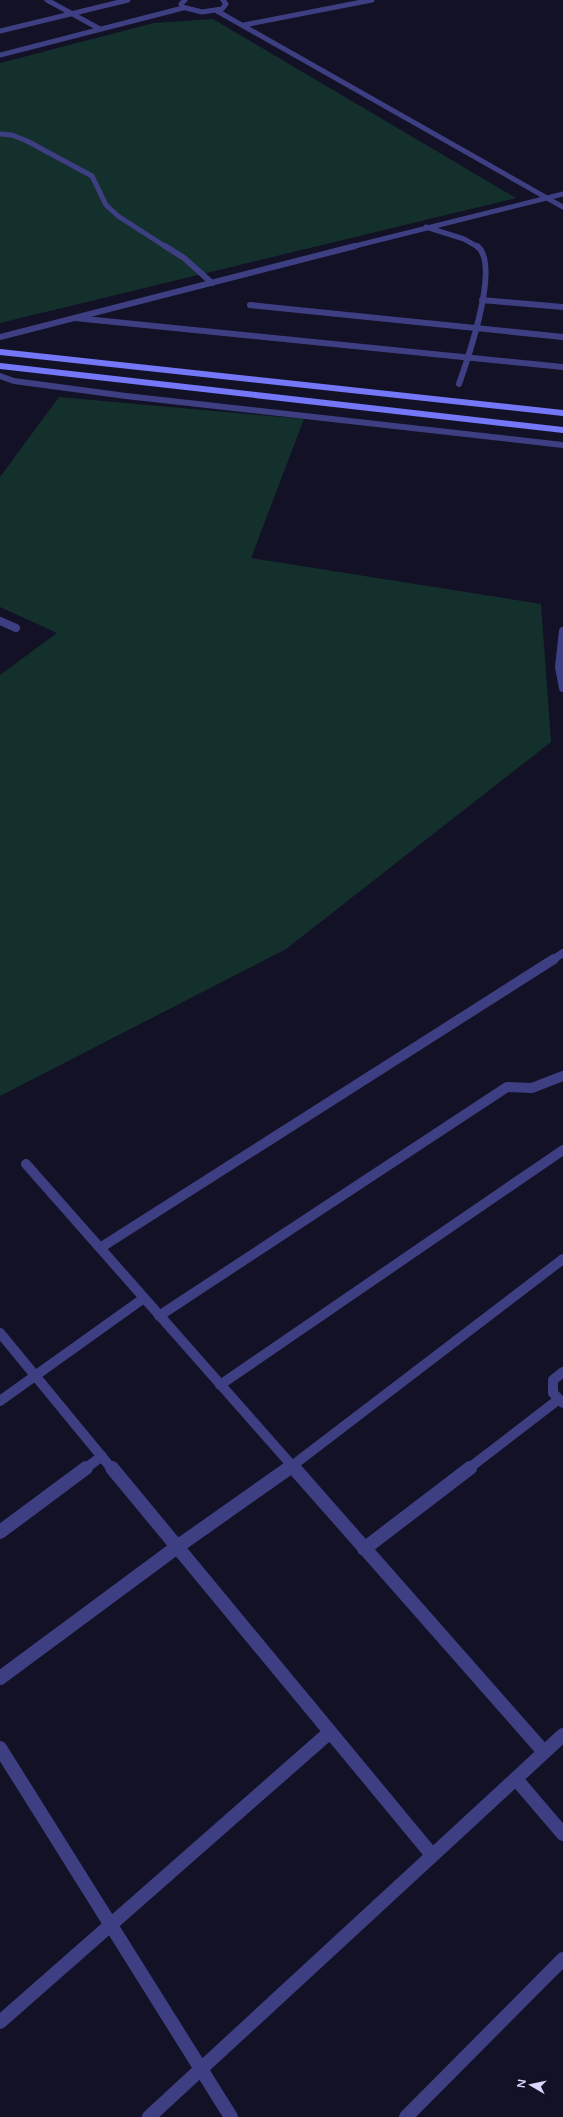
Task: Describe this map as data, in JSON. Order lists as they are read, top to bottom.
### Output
{
  "north": "left"
}
